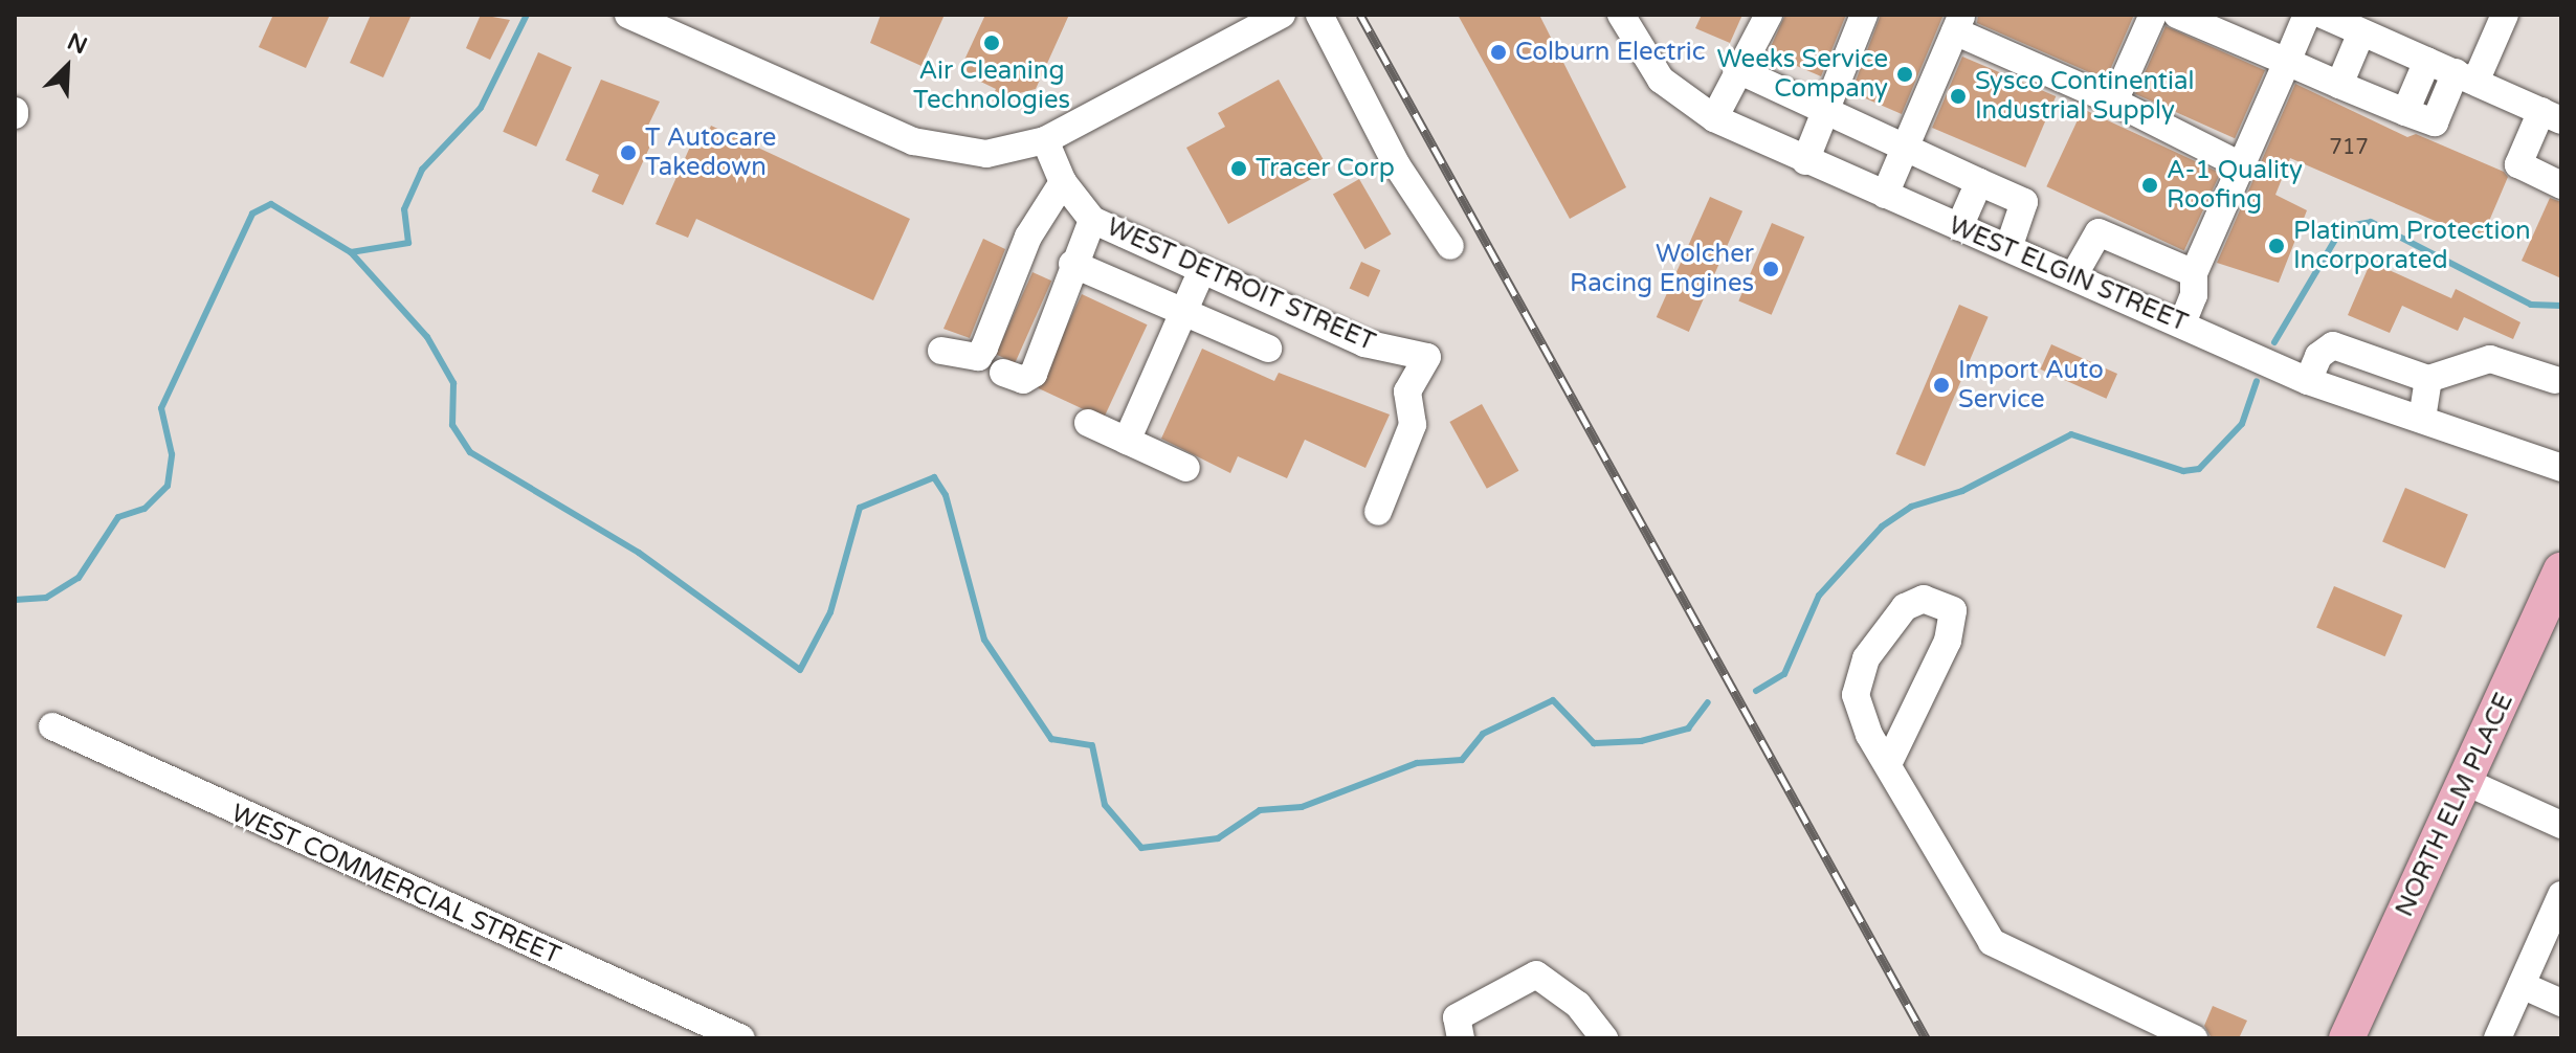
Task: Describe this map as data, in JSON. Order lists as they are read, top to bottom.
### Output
{
  "streets": {
    "main road": ["NORTH ELM PLACE"],
    "street": ["WEST ELGIN STREET", "WEST DETROIT STREET", "WEST COMMERCIAL STREET"]
  },
  "places": [
    "Air Cleaning Technologies",
    "Colburn Electric",
    "Weeks Service Company",
    "Sysco Continential Industrial Supply",
    "T Autocare Takedown",
    "Tracer Corp",
    "A-1 Quality Roofing",
    "Platinum Protection Incorporated",
    "Wolcher Racing Engines",
    "Import Auto Service"
  ],
  "house_numbers": ["717"],
  "north": "top right"
}
